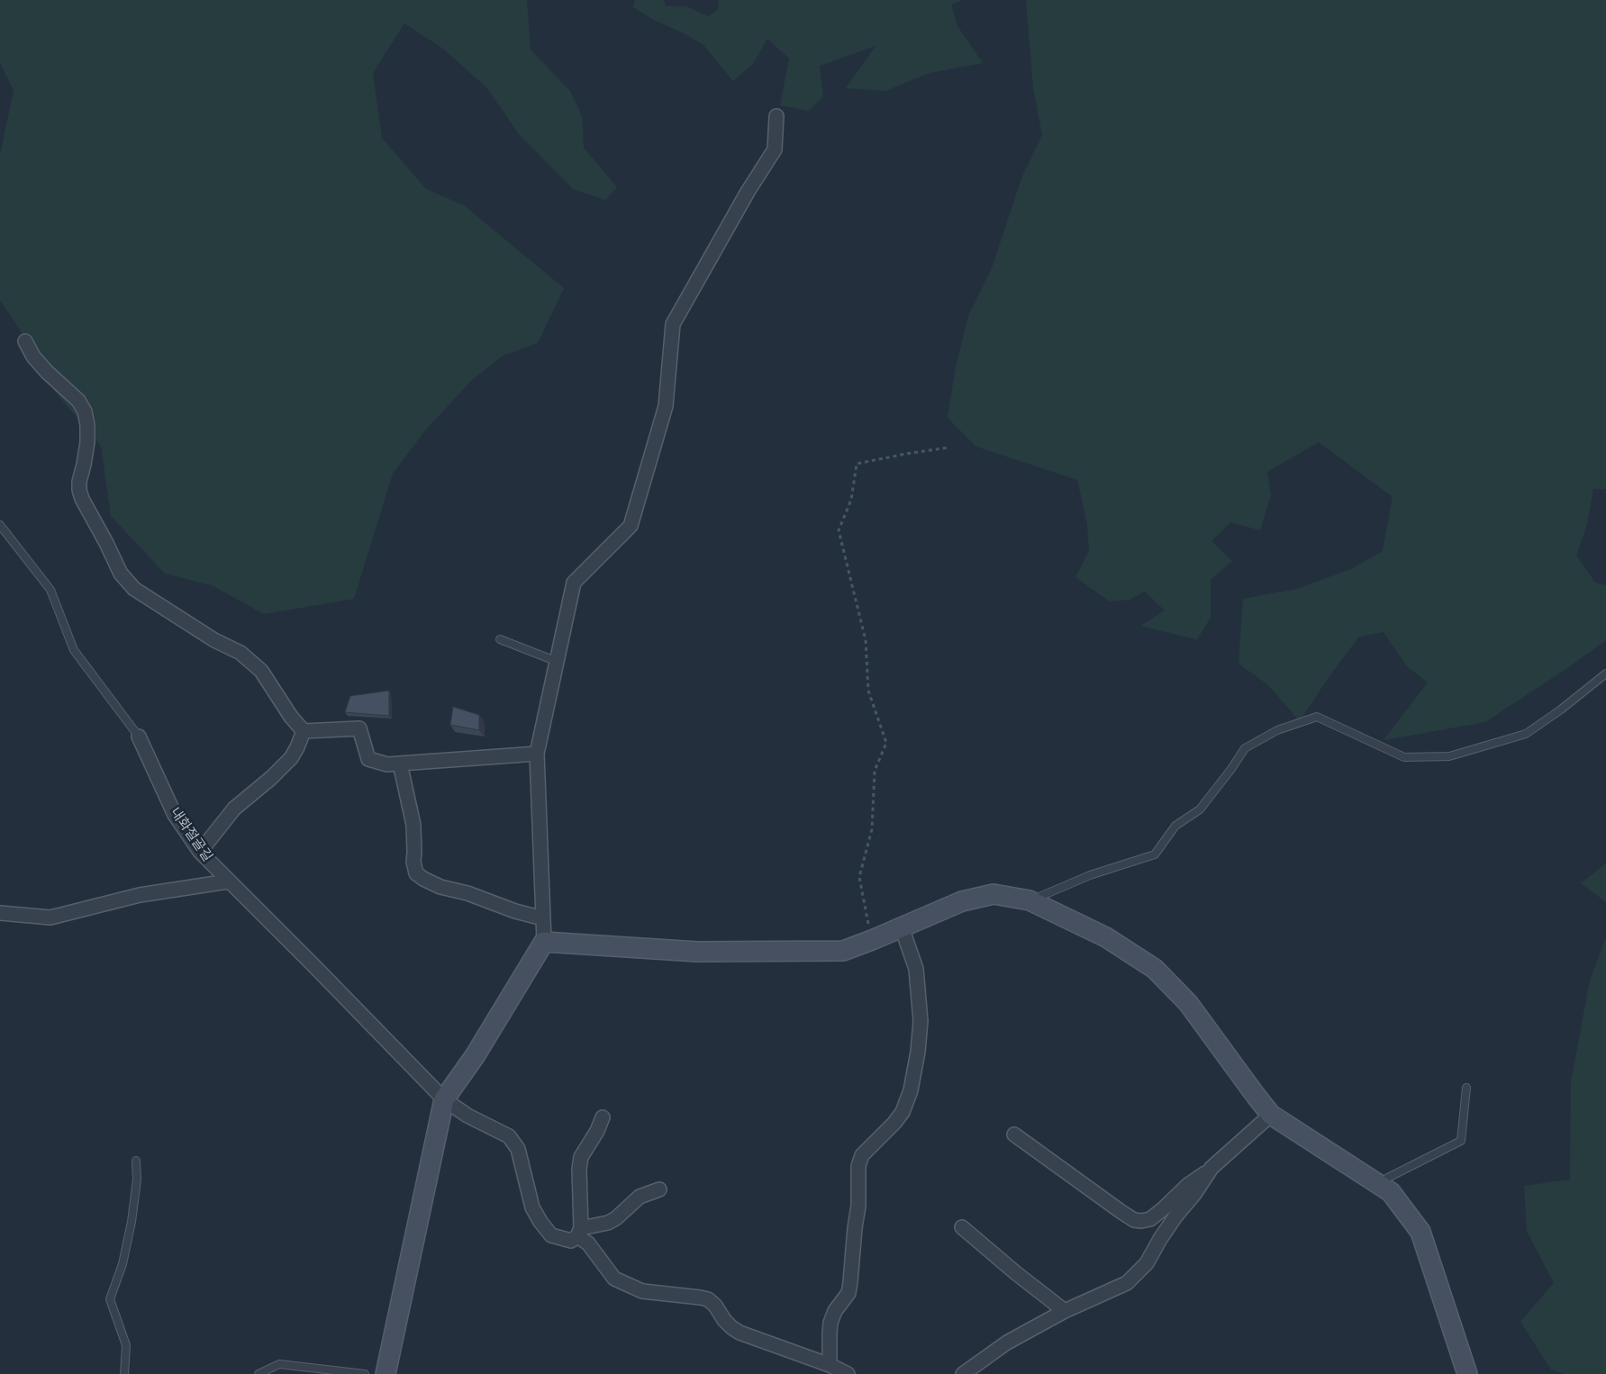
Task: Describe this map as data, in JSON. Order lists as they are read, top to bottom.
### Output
{
  "streets": {
    "street": ["내화절골길"]
  }
}
